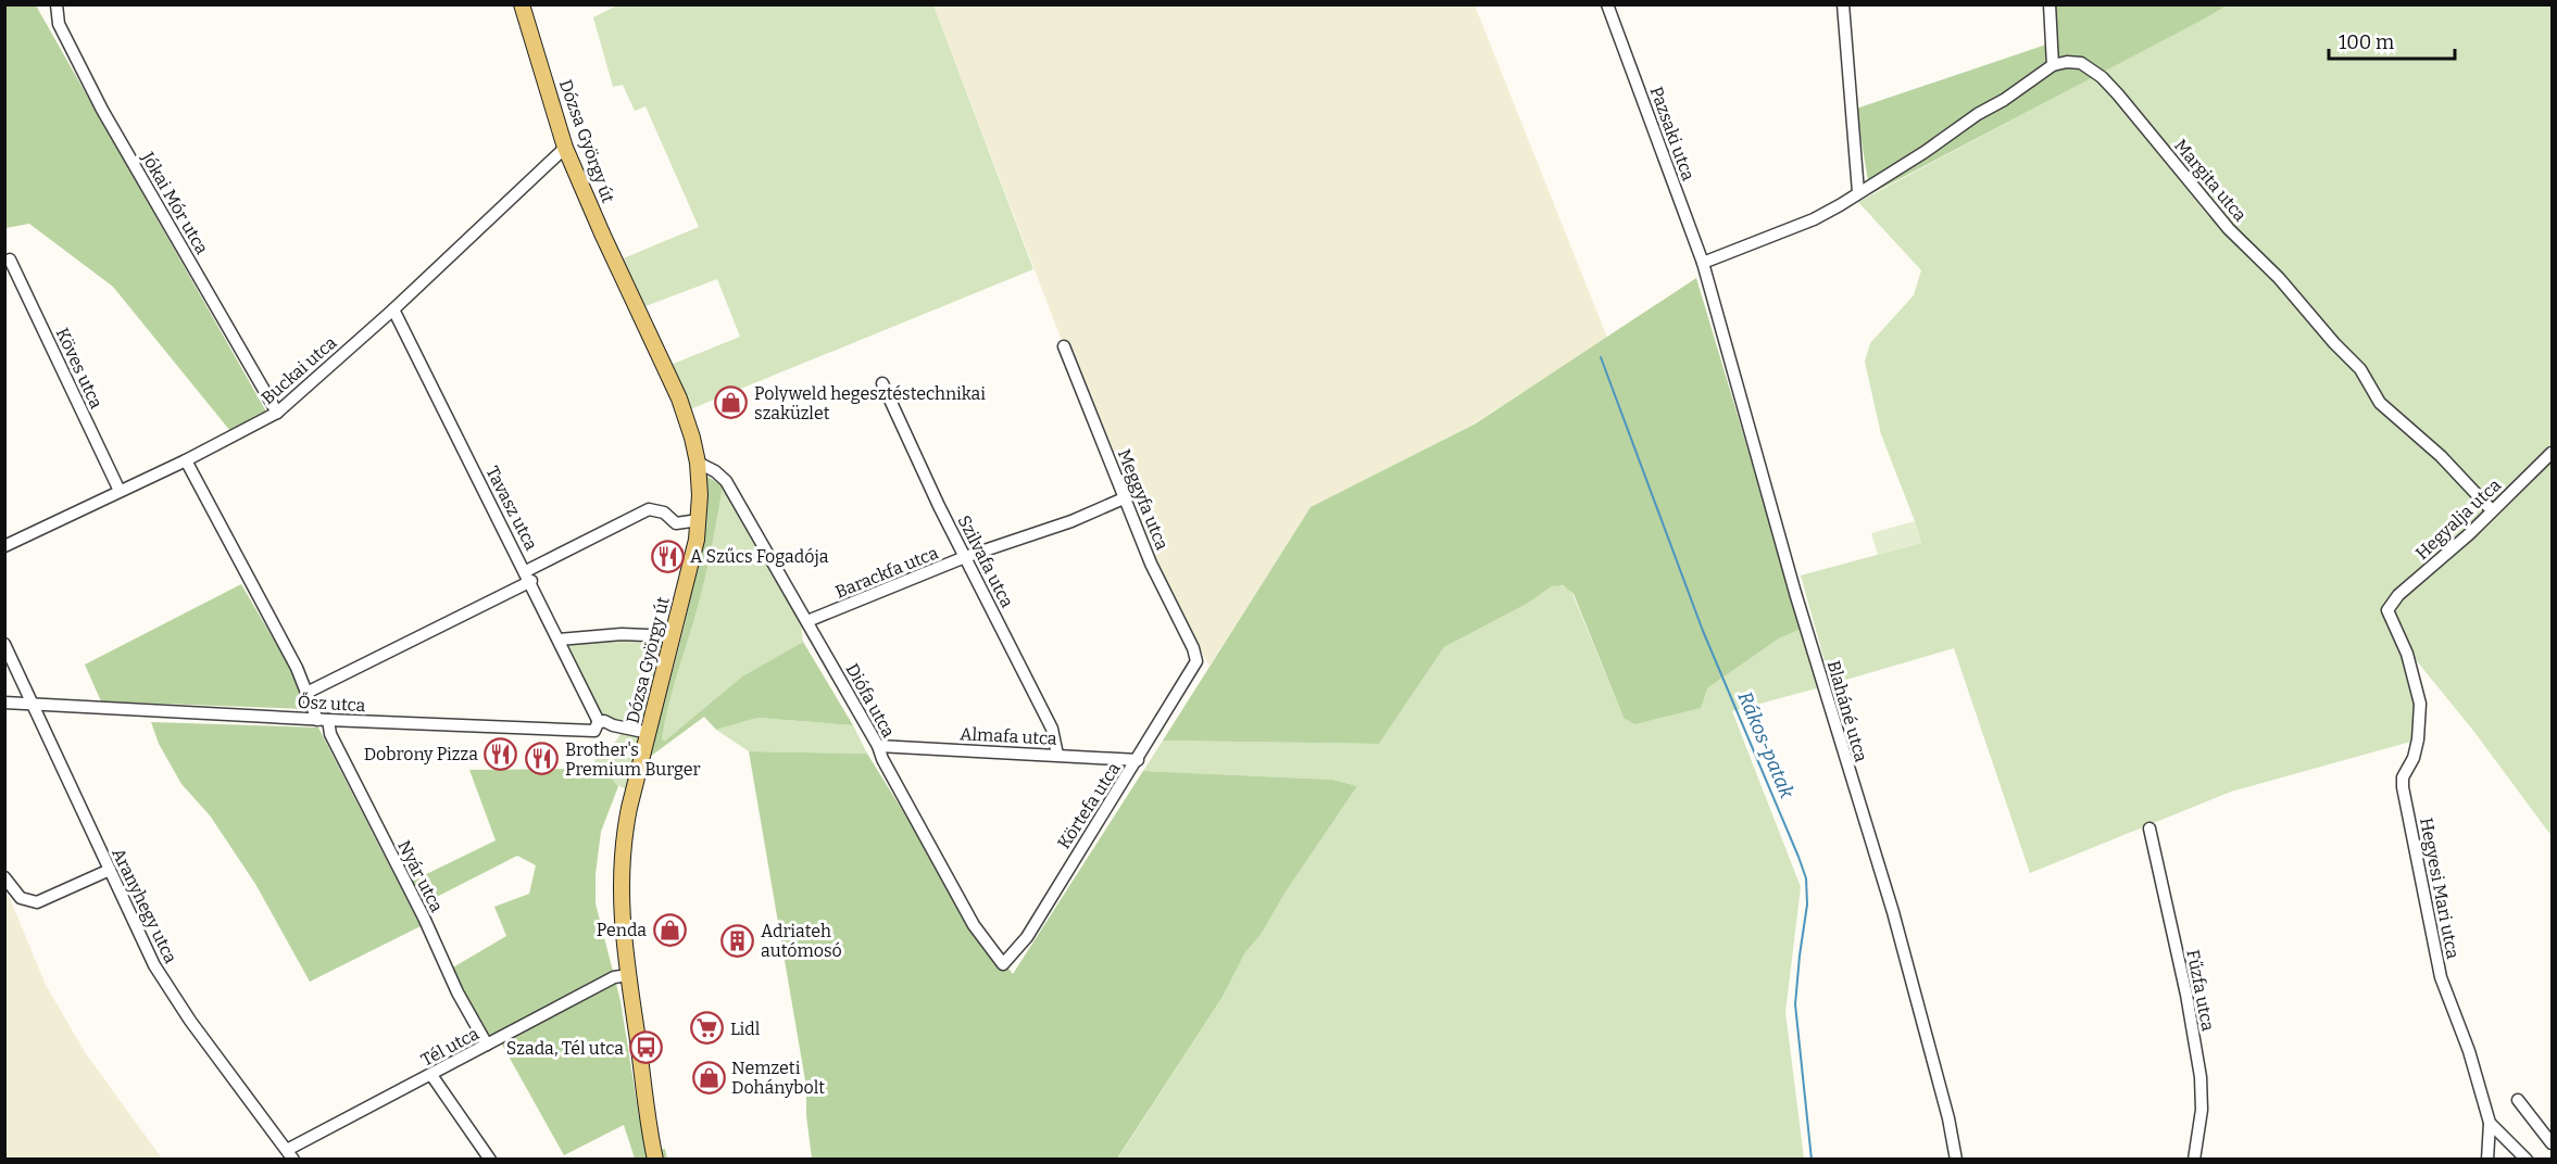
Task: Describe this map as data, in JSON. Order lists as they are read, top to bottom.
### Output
{
  "streets": {
    "main road": ["Dózsa György út"],
    "street": [
      "Pazsaki utca",
      "Margita utca",
      "Jókai Mór utca",
      "Köves utca",
      "Buckai utca",
      "Meggyfa utca",
      "Tavasz utca",
      "Hegyalja utca",
      "Szilvafa utca",
      "Barackfa utca",
      "Diófa utca",
      "Ősz utca",
      "Blaháné utca",
      "Almafa utca",
      "Körtefa utca",
      "Nyár utca",
      "Hegyesi Mari utca",
      "Aranyhegy utca",
      "Fűzfa utca",
      "Tél utca"
    ]
  },
  "crossings": [
    ["Pazsaki utca", "Blaháné utca"],
    ["Dózsa György út", "Buckai utca"],
    ["Dózsa György út", "Diófa utca"],
    ["Dózsa György út", "Ősz utca"],
    ["Dózsa György út", "Tél utca"],
    ["Margita utca", "Hegyalja utca"],
    ["Jókai Mór utca", "Buckai utca"],
    ["Köves utca", "Buckai utca"],
    ["Buckai utca", "Tavasz utca"],
    ["Buckai utca", "Nyár utca"],
    ["Meggyfa utca", "Barackfa utca"],
    ["Meggyfa utca", "Körtefa utca"],
    ["Tavasz utca", "Ősz utca"],
    ["Hegyalja utca", "Hegyesi Mari utca"],
    ["Szilvafa utca", "Barackfa utca"],
    ["Szilvafa utca", "Almafa utca"],
    ["Barackfa utca", "Diófa utca"],
    ["Diófa utca", "Almafa utca"],
    ["Diófa utca", "Körtefa utca"],
    ["Ősz utca", "Nyár utca"],
    ["Ősz utca", "Aranyhegy utca"],
    ["Almafa utca", "Körtefa utca"],
    ["Nyár utca", "Tél utca"],
    ["Aranyhegy utca", "Tél utca"]
  ],
  "water": ["Rákos-patak"],
  "places": {
    "shop": ["Polyweld hegesztéstechnikai szaküzlet", "Penda", "Nemzeti Dohánybolt"],
    "restaurant": ["A Szűcs Fogadója", "Dobrony Pizza", "Brother's Premium Burger"],
    "building": ["Adriateh autómosó"],
    "supermarket": ["Lidl"],
    "bus stop": ["Szada, Tél utca"]
  },
  "scale_bar": "100 m"
}
